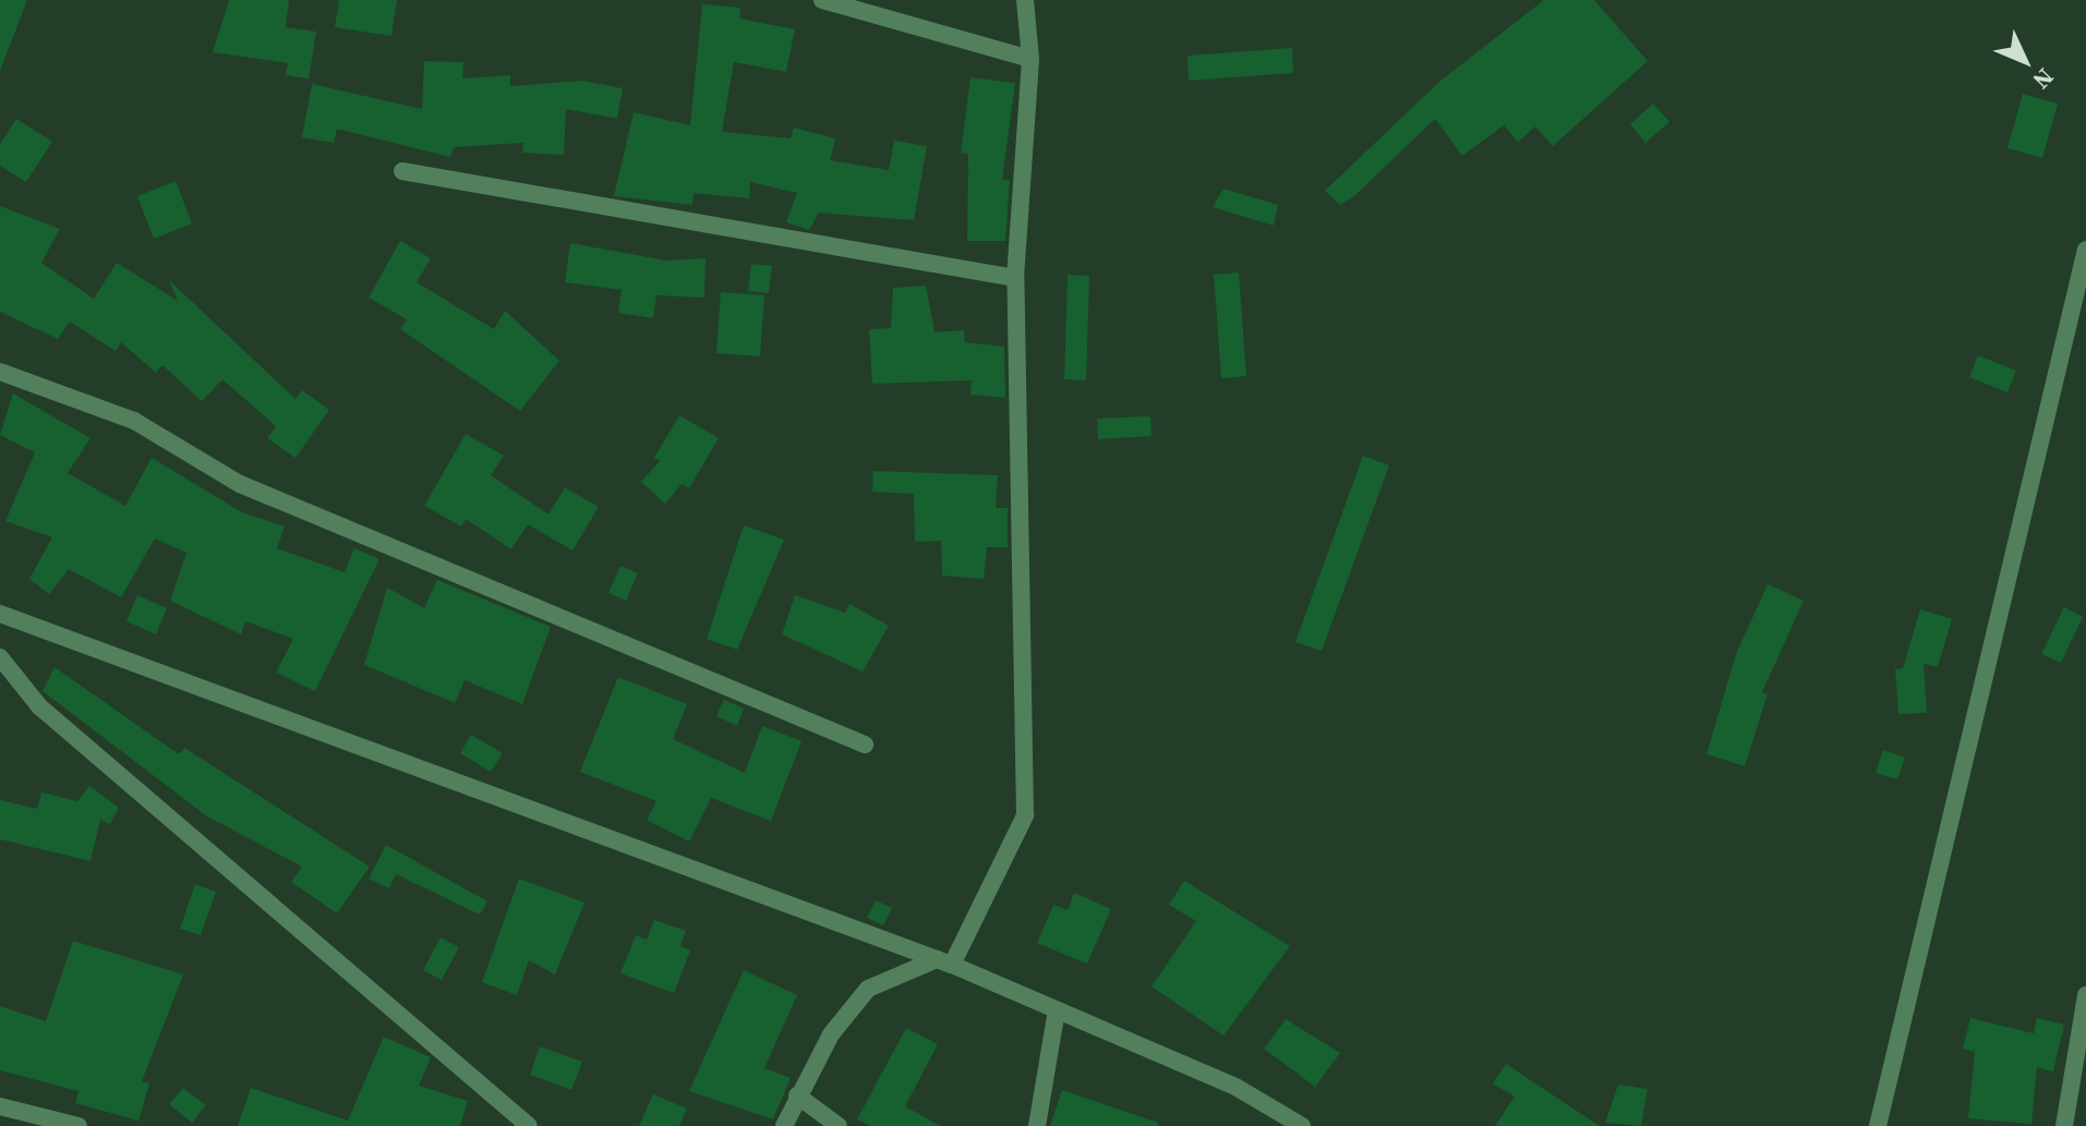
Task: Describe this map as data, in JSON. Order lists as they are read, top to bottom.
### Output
{
  "north": "bottom right"
}
